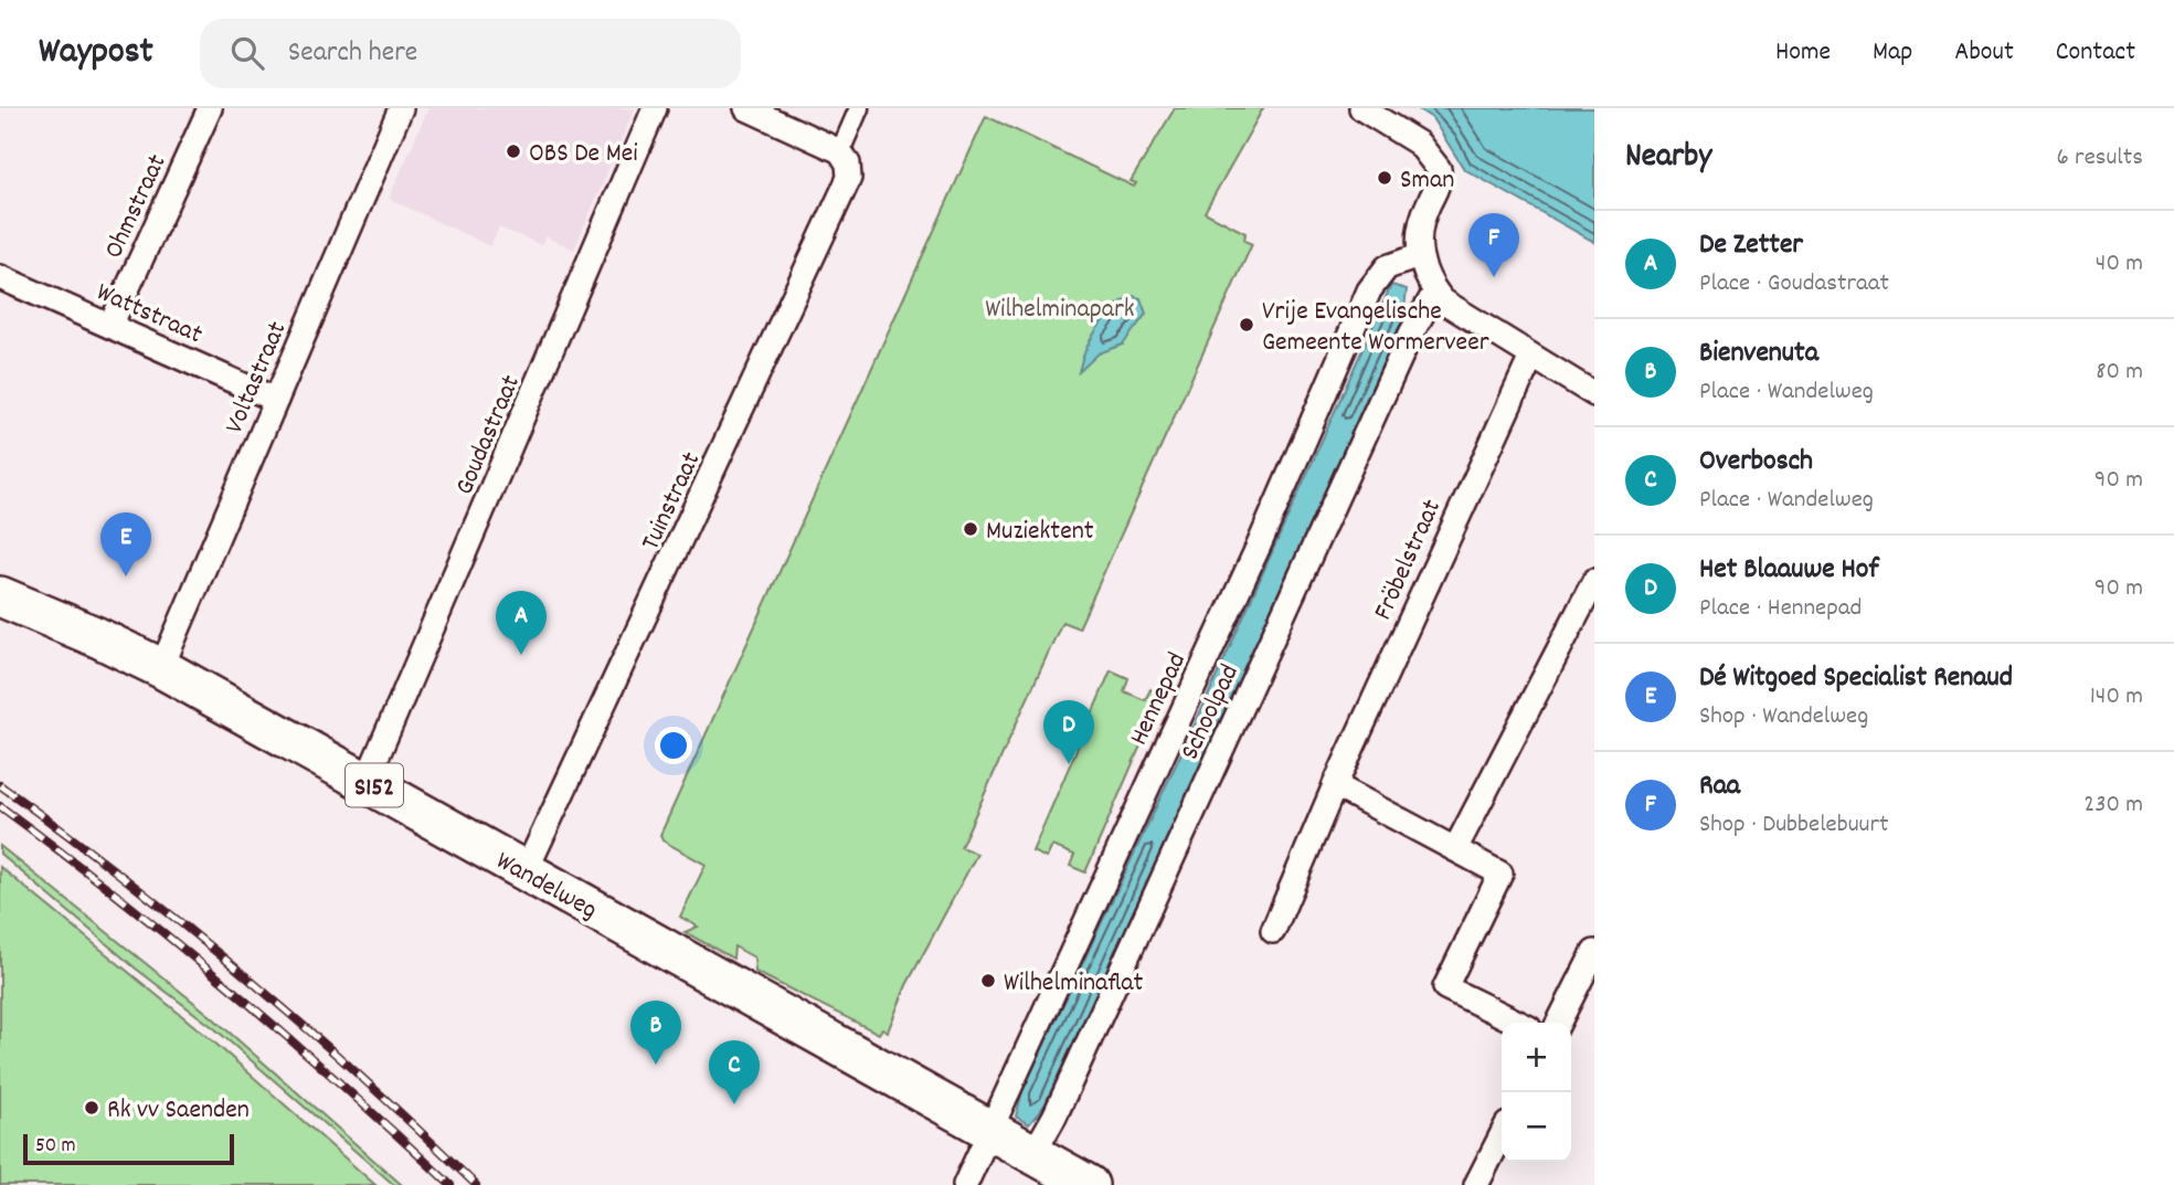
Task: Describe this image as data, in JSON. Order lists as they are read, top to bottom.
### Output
{
  "streets": {
    "main road": ["S152", "Wandelweg"],
    "street": [
      "Ohmstraat",
      "Wattstraat",
      "Voltastraat",
      "Goudastraat",
      "Tuinstraat",
      "Fröbelstraat",
      "Hennepad",
      "Schoolpad"
    ]
  },
  "crossings": [
    ["Ohmstraat", "Wattstraat"],
    ["Wattstraat", "Voltastraat"],
    ["Voltastraat", "Wandelweg"],
    ["Goudastraat", "Wandelweg"],
    ["Tuinstraat", "Wandelweg"],
    ["Hennepad", "Schoolpad"],
    ["Hennepad", "Wandelweg"],
    ["Schoolpad", "Wandelweg"]
  ],
  "parks": ["Wilhelminapark"],
  "places": [
    "OBS De Mei",
    "Sman",
    "Vrije Evangelische Gemeente Wormerveer",
    "Muziektent",
    "Wilhelminaflat",
    "Rk vv Saenden"
  ],
  "scale_bar": "50 m",
  "page": {
    "header": "Waypost",
    "search": "Search here",
    "nav": [
      "Home",
      "Map",
      "About",
      "Contact"
    ],
    "heading": ["Nearby", "6 results"],
    "list": [
      {
        "mark": "A",
        "name": "De Zetter",
        "note": "Place · Goudastraat",
        "value": "40 m"
      },
      {
        "mark": "B",
        "name": "Bienvenuta",
        "note": "Place · Wandelweg",
        "value": "80 m"
      },
      {
        "mark": "C",
        "name": "Overbosch",
        "note": "Place · Wandelweg",
        "value": "90 m"
      },
      {
        "mark": "D",
        "name": "Het Blaauwe Hof",
        "note": "Place · Hennepad",
        "value": "90 m"
      },
      {
        "mark": "E",
        "name": "Dé Witgoed Specialist Renaud",
        "note": "Shop · Wandelweg",
        "value": "140 m"
      },
      {
        "mark": "F",
        "name": "Raa",
        "note": "Shop · Dubbelebuurt",
        "value": "230 m"
      }
    ],
    "pins": [
      "F",
      "E",
      "A",
      "D",
      "B",
      "C"
    ],
    "map_buttons": ["+", "−"],
    "scale": "50 m"
  }
}
